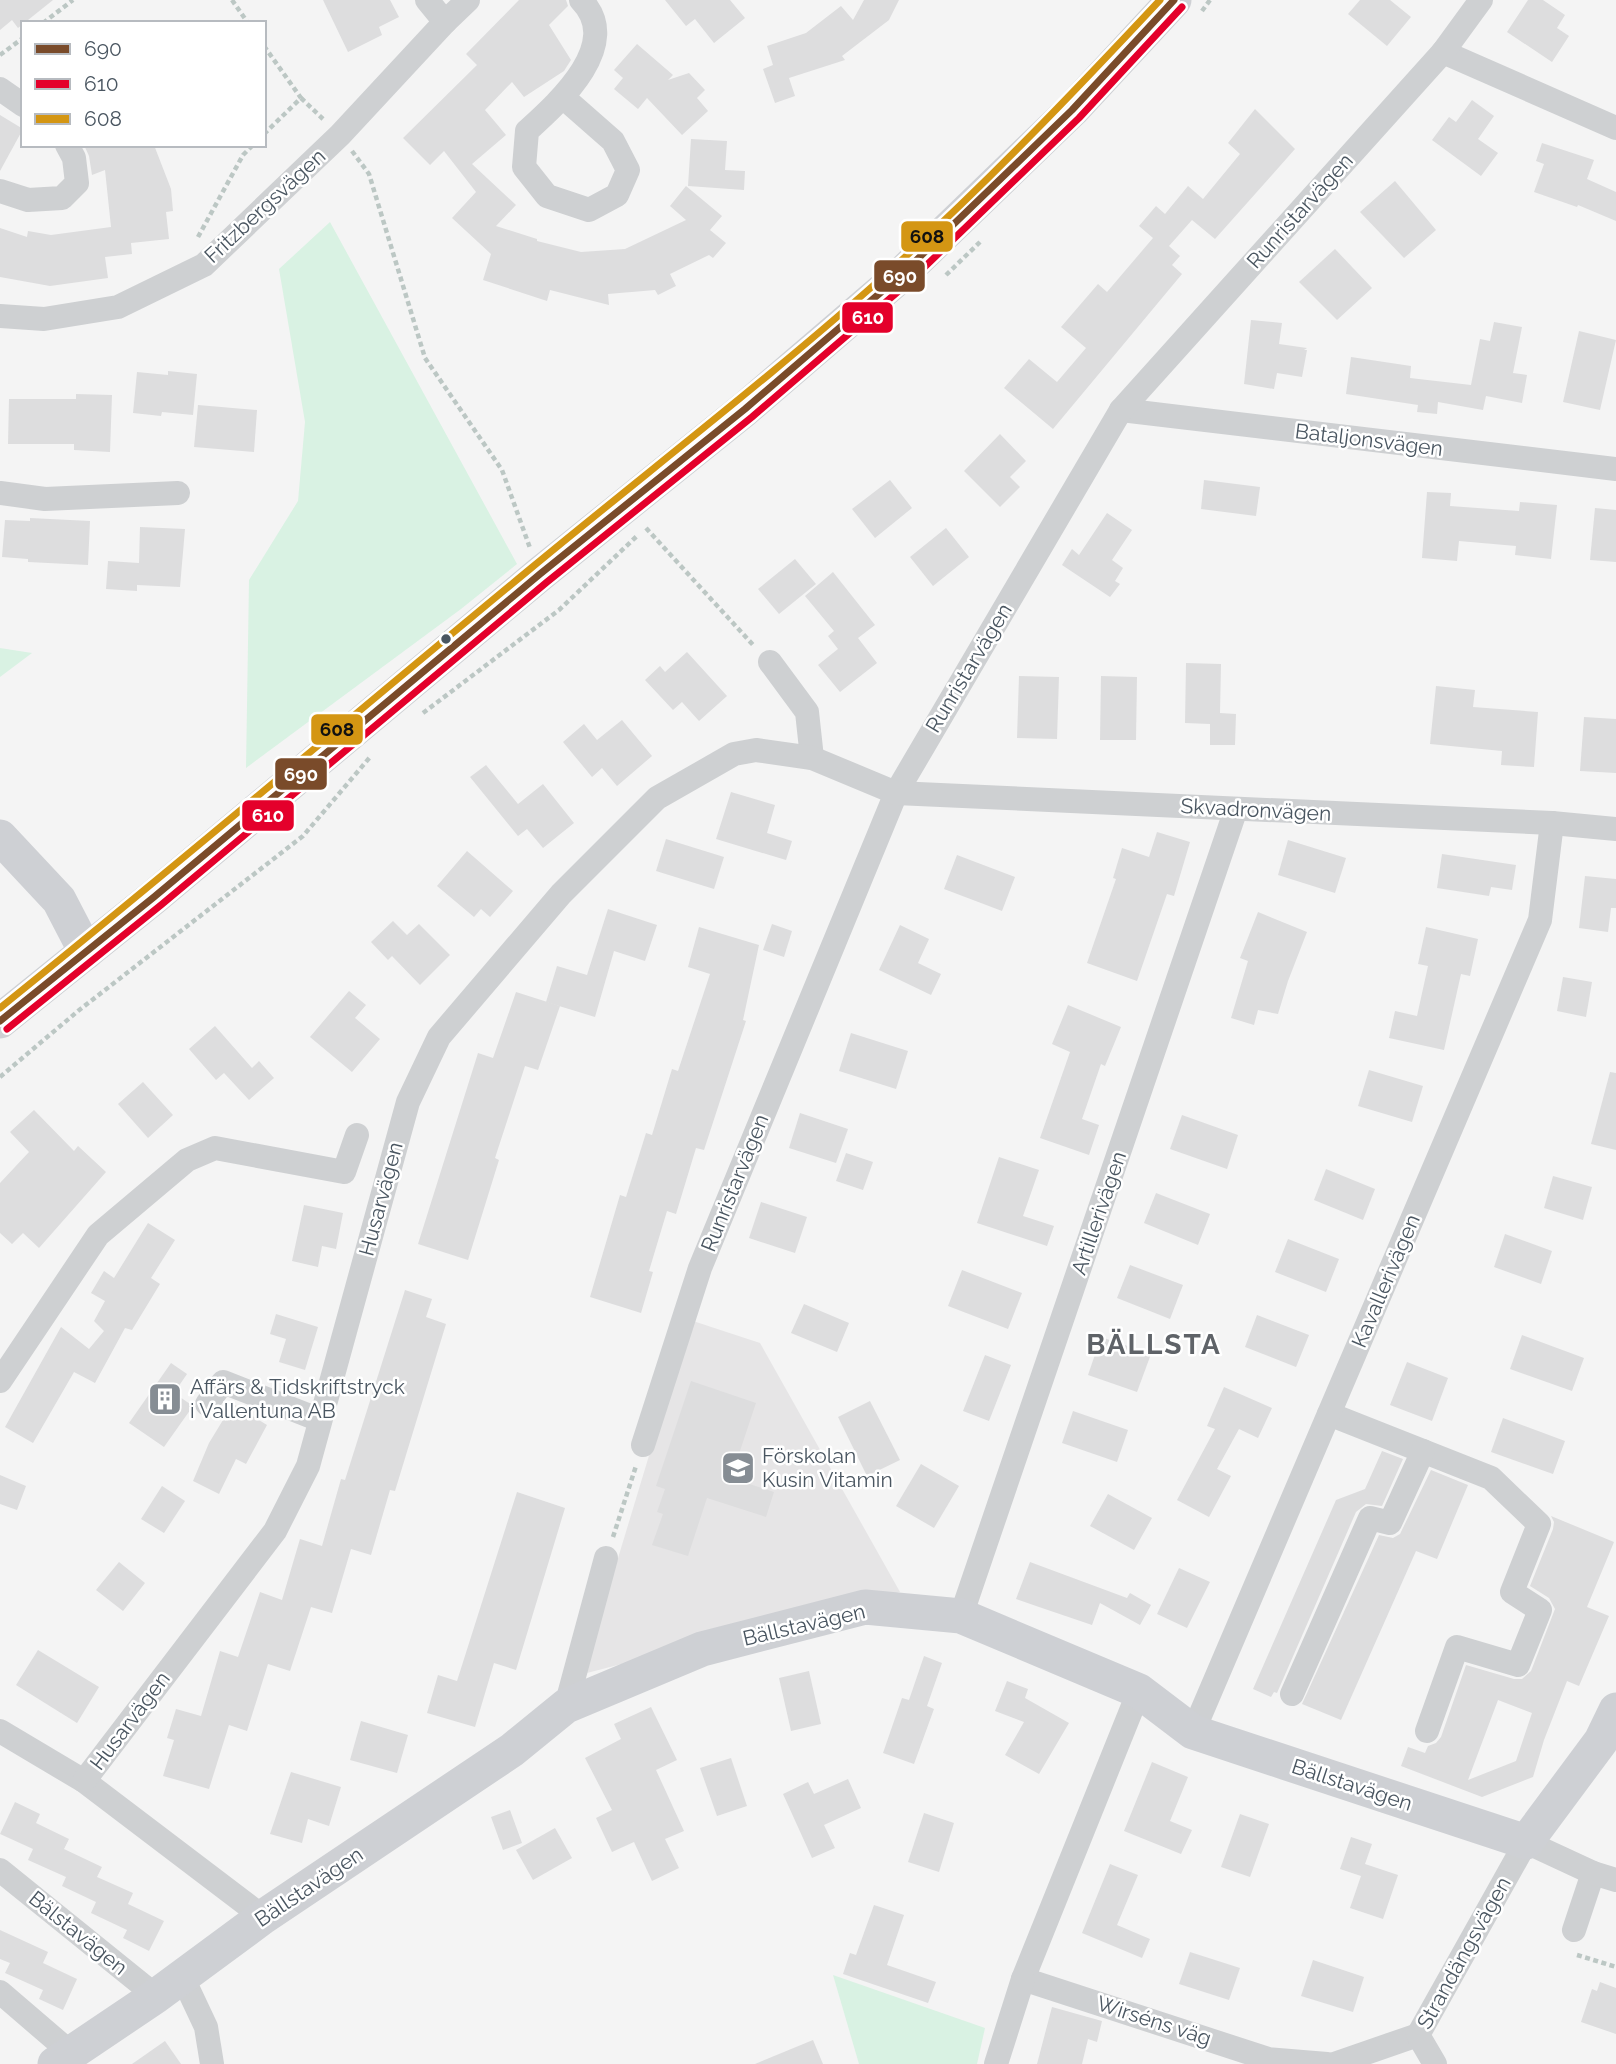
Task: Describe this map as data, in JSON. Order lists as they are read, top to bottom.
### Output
{
  "streets": {
    "street": [
      "Fritzbergsvägen",
      "Runristarvägen",
      "Bataljonsvägen",
      "Skvadronvägen",
      "Husarvägen",
      "Artillerivägen",
      "Kavallerivägen",
      "Bällstavägen",
      "Bälstavägen",
      "Strandängsvägen",
      "Wirséns väg"
    ]
  },
  "crossings": [
    ["Runristarvägen", "Bataljonsvägen"],
    ["Runristarvägen", "Skvadronvägen"],
    ["Runristarvägen", "Husarvägen"],
    ["Skvadronvägen", "Husarvägen"],
    ["Skvadronvägen", "Artillerivägen"],
    ["Skvadronvägen", "Kavallerivägen"],
    ["Artillerivägen", "Bällstavägen"],
    ["Kavallerivägen", "Bällstavägen"],
    ["Bällstavägen", "Bälstavägen"],
    ["Bällstavägen", "Strandängsvägen"]
  ],
  "districts": ["BÄLLSTA"],
  "places": {
    "building": ["Affärs & Tidskriftstryck i Vallentuna AB"],
    "school or university": ["Förskolan Kusin Vitamin"]
  },
  "lines": ["transit line 690", "transit line 608", "transit line 610"],
  "legend": ["690", "610", "608"]
}
